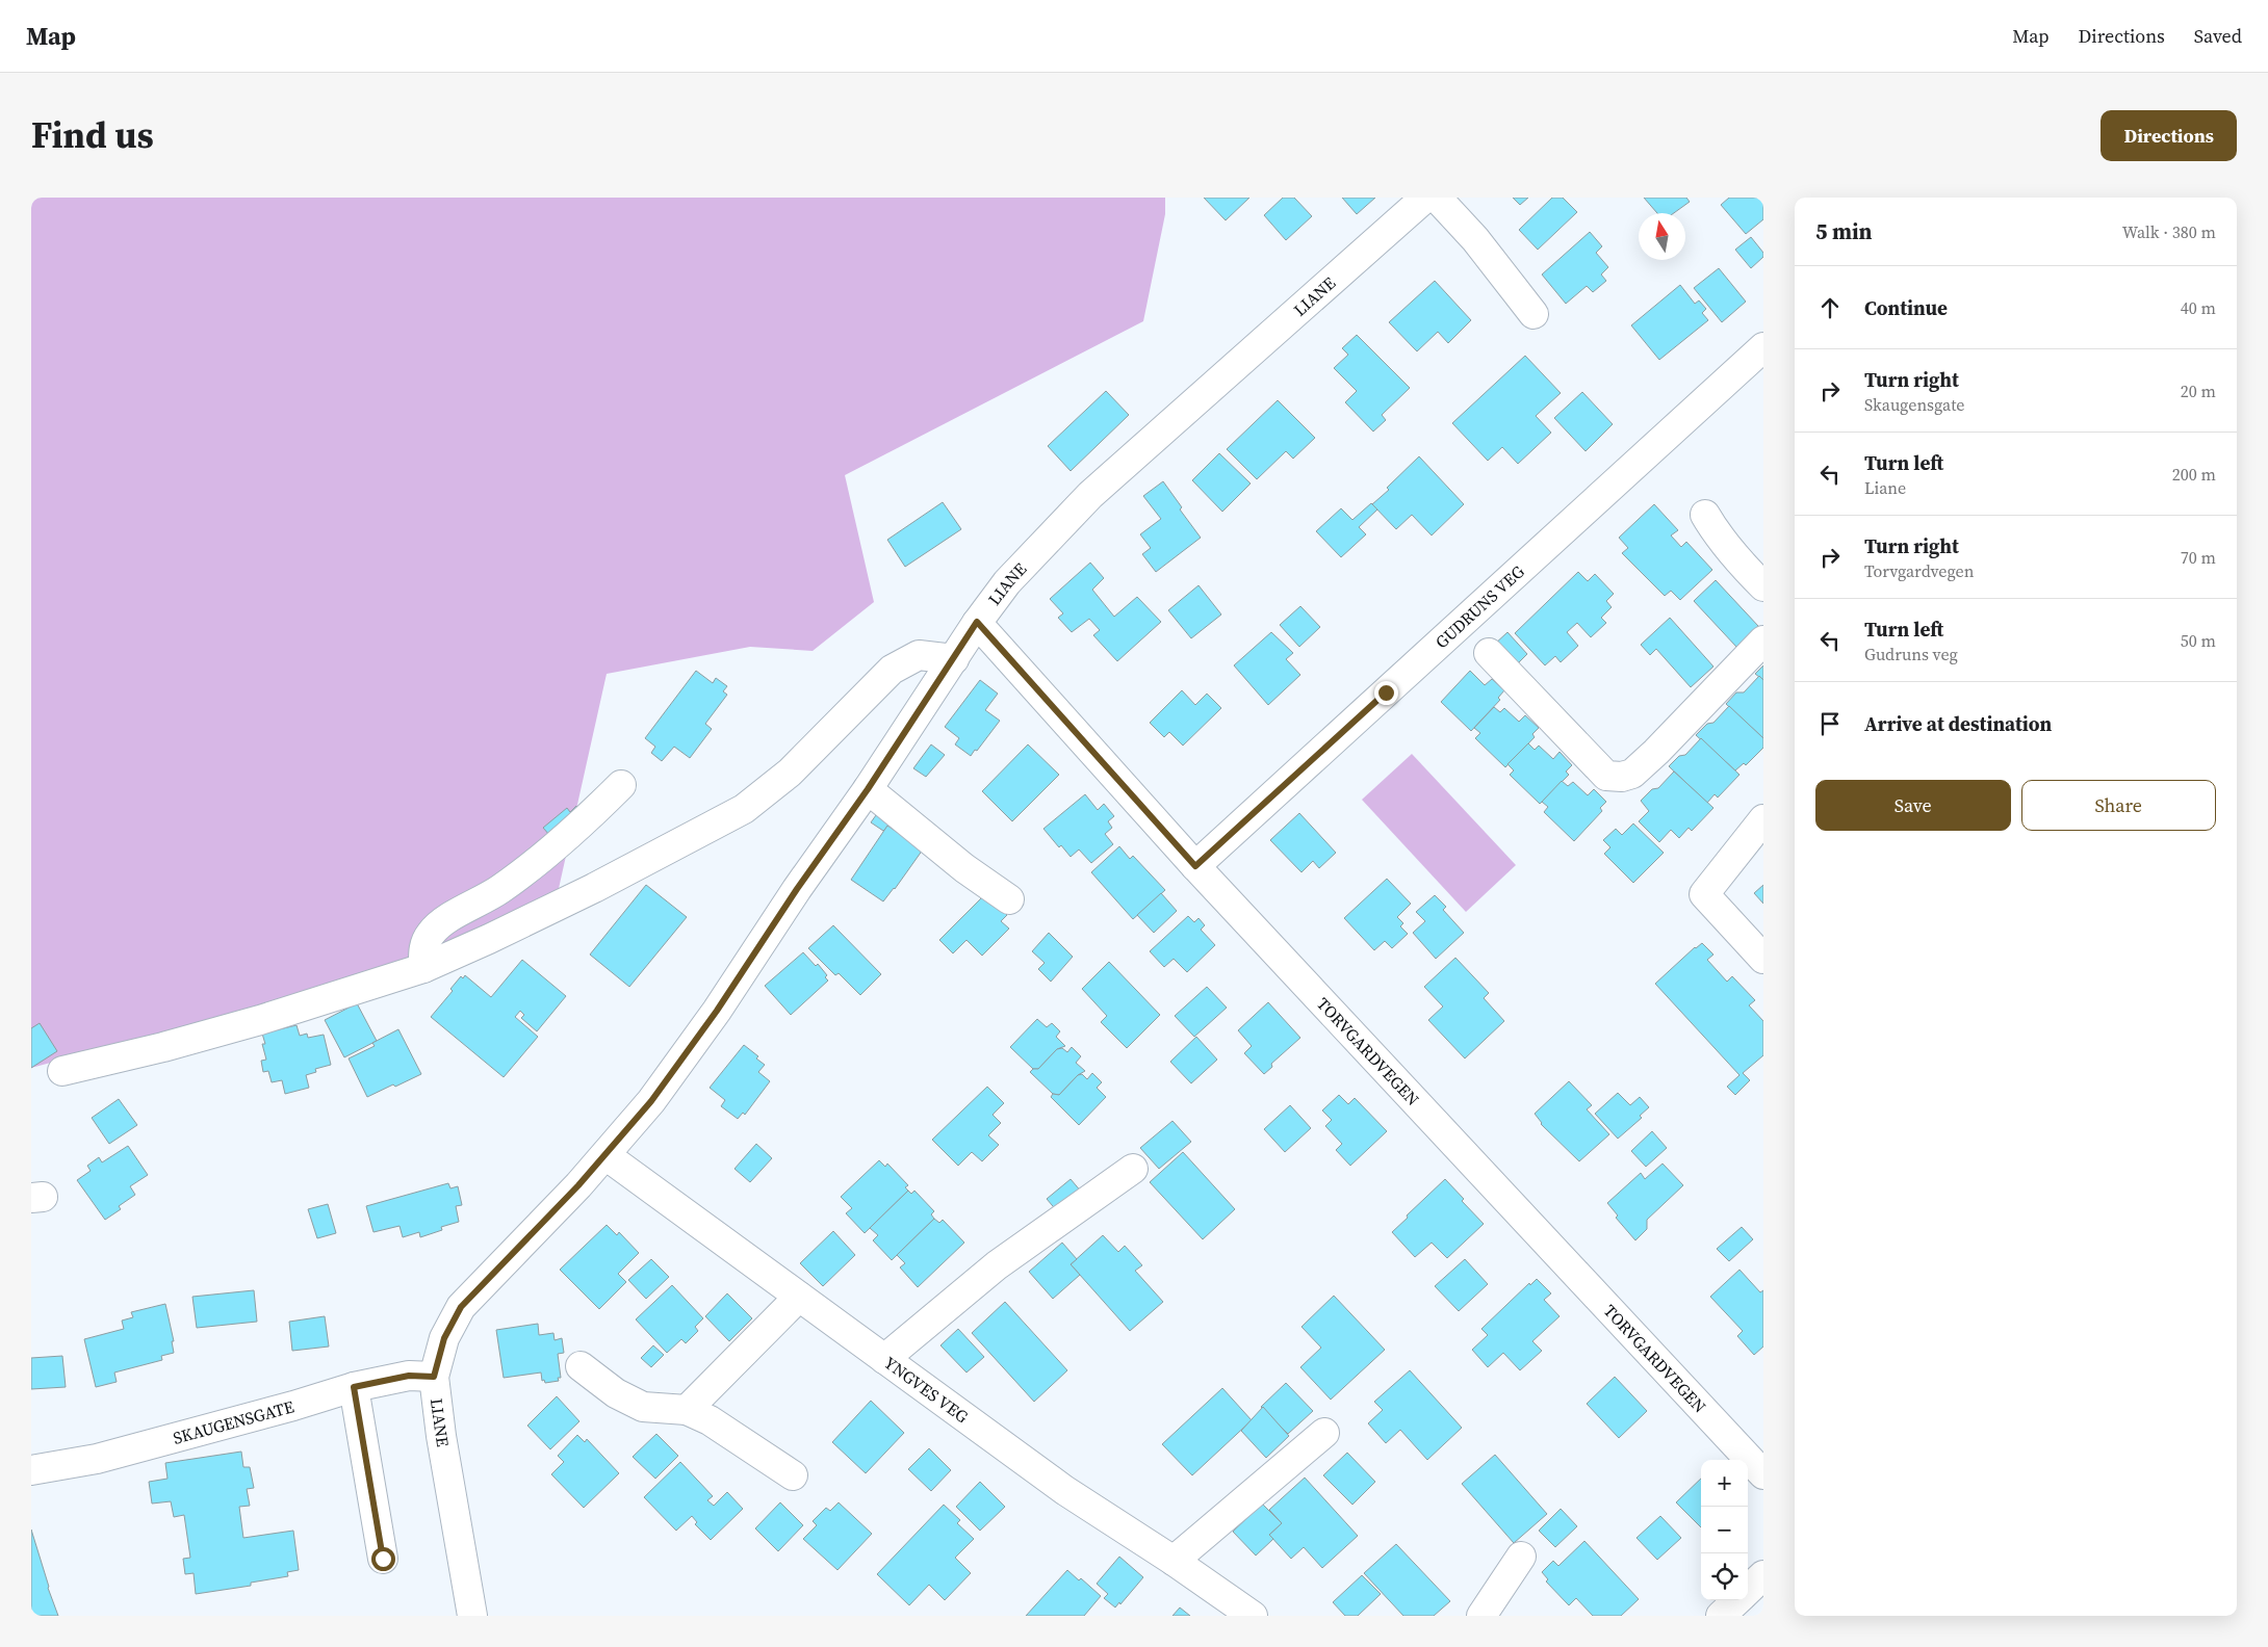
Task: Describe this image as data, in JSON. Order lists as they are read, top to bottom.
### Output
{
  "streets": {
    "street": [
      "LIANE",
      "GUDRUNS VEG",
      "TORVGARDVEGEN",
      "YNGVES VEG",
      "SKAUGENSGATE"
    ]
  },
  "crossings": [
    ["LIANE", "TORVGARDVEGEN"],
    ["LIANE", "YNGVES VEG"],
    ["LIANE", "SKAUGENSGATE"],
    ["GUDRUNS VEG", "TORVGARDVEGEN"]
  ],
  "north": "top",
  "page": {
    "header": "Map",
    "nav": ["Map", "Directions", "Saved"],
    "title": "Find us",
    "buttons": [
      "Directions",
      ["Save", "Share"]
    ],
    "heading": ["5 min", "Walk · 380 m"],
    "list": [
      ["Continue", "40 m"],
      ["Turn right", "Skaugensgate", "20 m"],
      ["Turn left", "Liane", "200 m"],
      ["Turn right", "Torvgardvegen", "70 m"],
      ["Turn left", "Gudruns veg", "50 m"],
      "Arrive at destination"
    ],
    "map_buttons": ["+", "−"]
  }
}
